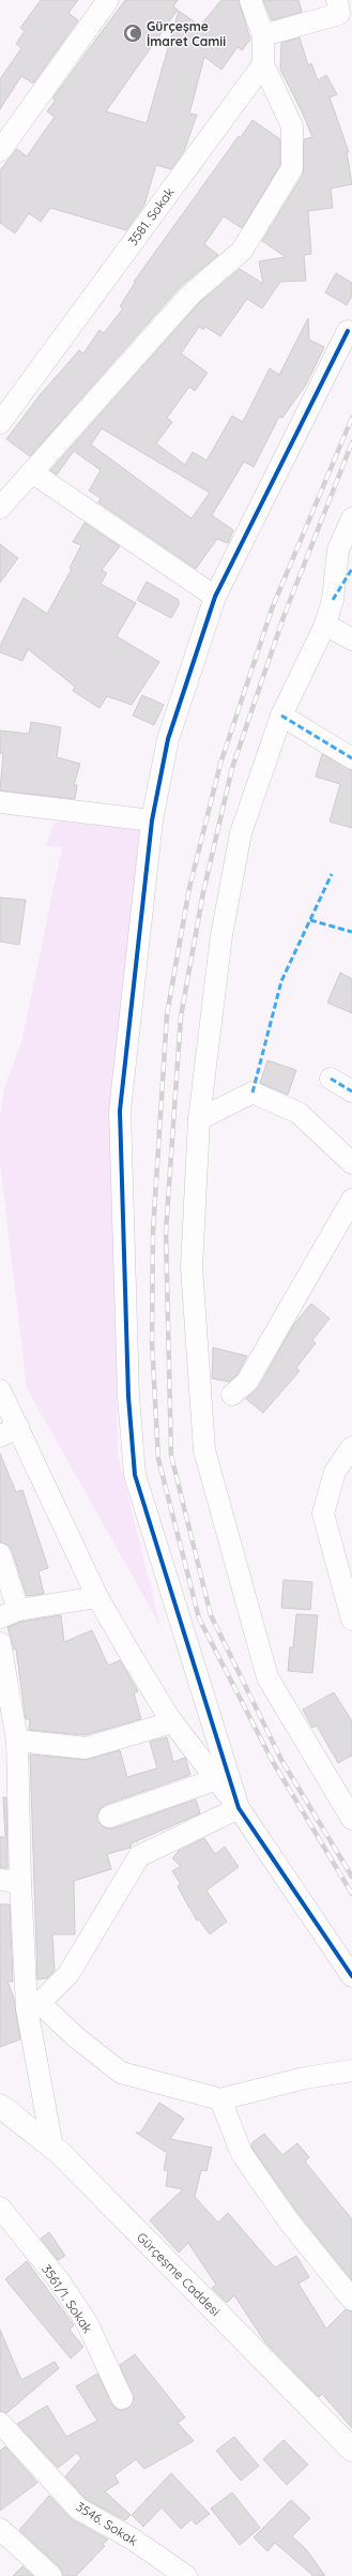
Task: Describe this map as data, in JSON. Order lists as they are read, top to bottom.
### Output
{
  "streets": {
    "main road": ["Gürçeşme Caddesi"],
    "street": ["3581. Sokak", "3561/1. Sokak", "3546. Sokak"]
  },
  "places": {
    "mosque": ["Gürçeşme İmaret Camii"]
  }
}
